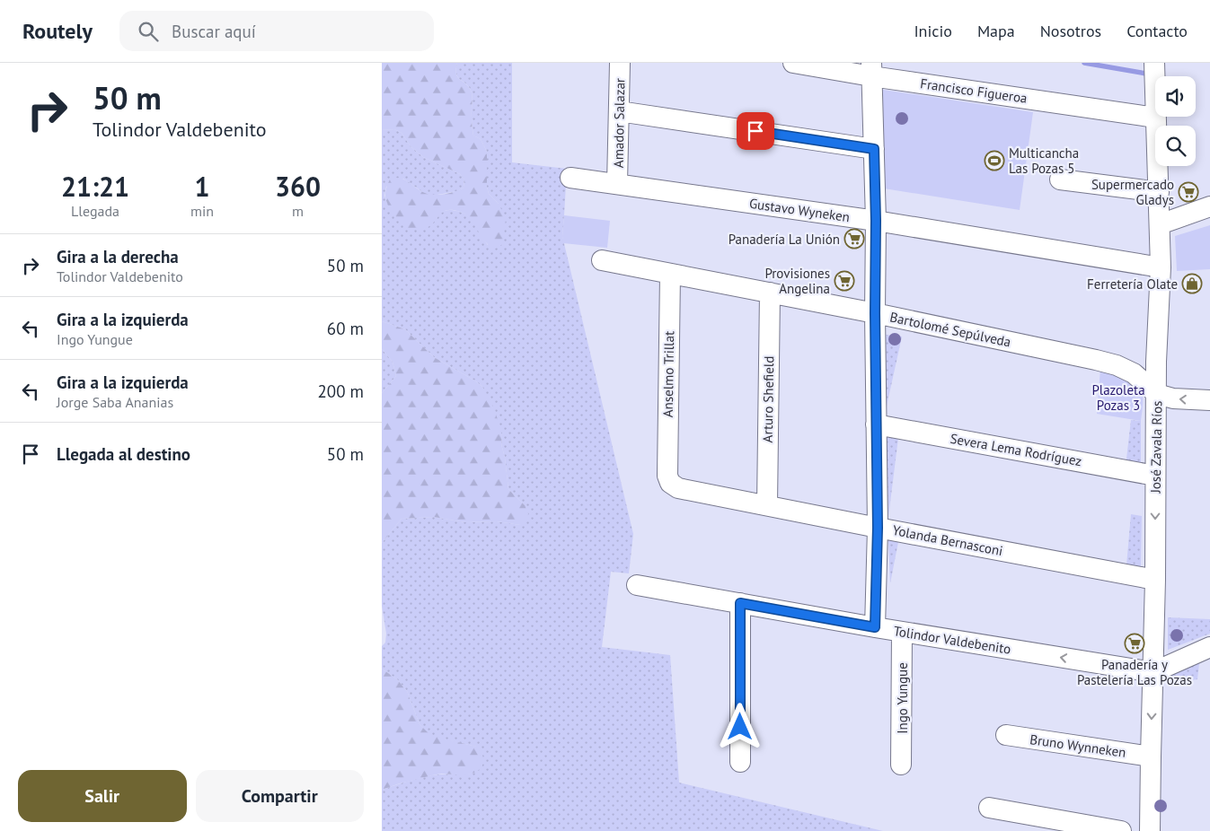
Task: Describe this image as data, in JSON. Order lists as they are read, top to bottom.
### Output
{
  "streets": {
    "street": [
      "Francisco Figueroa",
      "Amador Salazar",
      "Gustavo Wyneken",
      "Bartolomé Sepúlveda",
      "Anselmo Trillat",
      "Arturo Shefield",
      "José Zavala Ríos",
      "Severa Lema Rodríguez",
      "Yolanda Bernasconi",
      "Tolindor Valdebenito",
      "Ingo Yungue",
      "Bruno Wynneken"
    ]
  },
  "crossings": [
    ["Francisco Figueroa", "José Zavala Ríos"],
    ["Amador Salazar", "Gustavo Wyneken"],
    ["Gustavo Wyneken", "José Zavala Ríos"],
    ["Bartolomé Sepúlveda", "Anselmo Trillat"],
    ["Bartolomé Sepúlveda", "Arturo Shefield"],
    ["Bartolomé Sepúlveda", "José Zavala Ríos"],
    ["Anselmo Trillat", "Yolanda Bernasconi"],
    ["Arturo Shefield", "Yolanda Bernasconi"],
    ["José Zavala Ríos", "Severa Lema Rodríguez"],
    ["José Zavala Ríos", "Yolanda Bernasconi"],
    ["José Zavala Ríos", "Tolindor Valdebenito"],
    ["José Zavala Ríos", "Bruno Wynneken"],
    ["Tolindor Valdebenito", "Ingo Yungue"]
  ],
  "parks": ["Plazoleta Pozas 3"],
  "places": {
    "sports": ["Multicancha Las Pozas 5"],
    "supermarket": [
      "Supermercado Gladys",
      "Panadería La Unión",
      "Provisiones Angelina",
      "Panadería y Pastelería Las Pozas"
    ],
    "shop": ["Ferretería Olate"]
  },
  "page": {
    "header": "Routely",
    "search": "Buscar aquí",
    "nav": [
      "Inicio",
      "Mapa",
      "Nosotros",
      "Contacto"
    ],
    "turn": ["50 m", "Tolindor Valdebenito"],
    "eta": [
      "21:21",
      "Llegada",
      "1",
      "min",
      "360",
      "m"
    ],
    "list": [
      {
        "name": "Gira a la derecha",
        "note": "Tolindor Valdebenito",
        "value": "50 m"
      },
      {
        "name": "Gira a la izquierda",
        "note": "Ingo Yungue",
        "value": "60 m"
      },
      {
        "name": "Gira a la izquierda",
        "note": "Jorge Saba Ananias",
        "value": "200 m"
      },
      {
        "name": "Llegada al destino",
        "value": "50 m"
      }
    ],
    "buttons": ["Salir", "Compartir"]
  }
}
